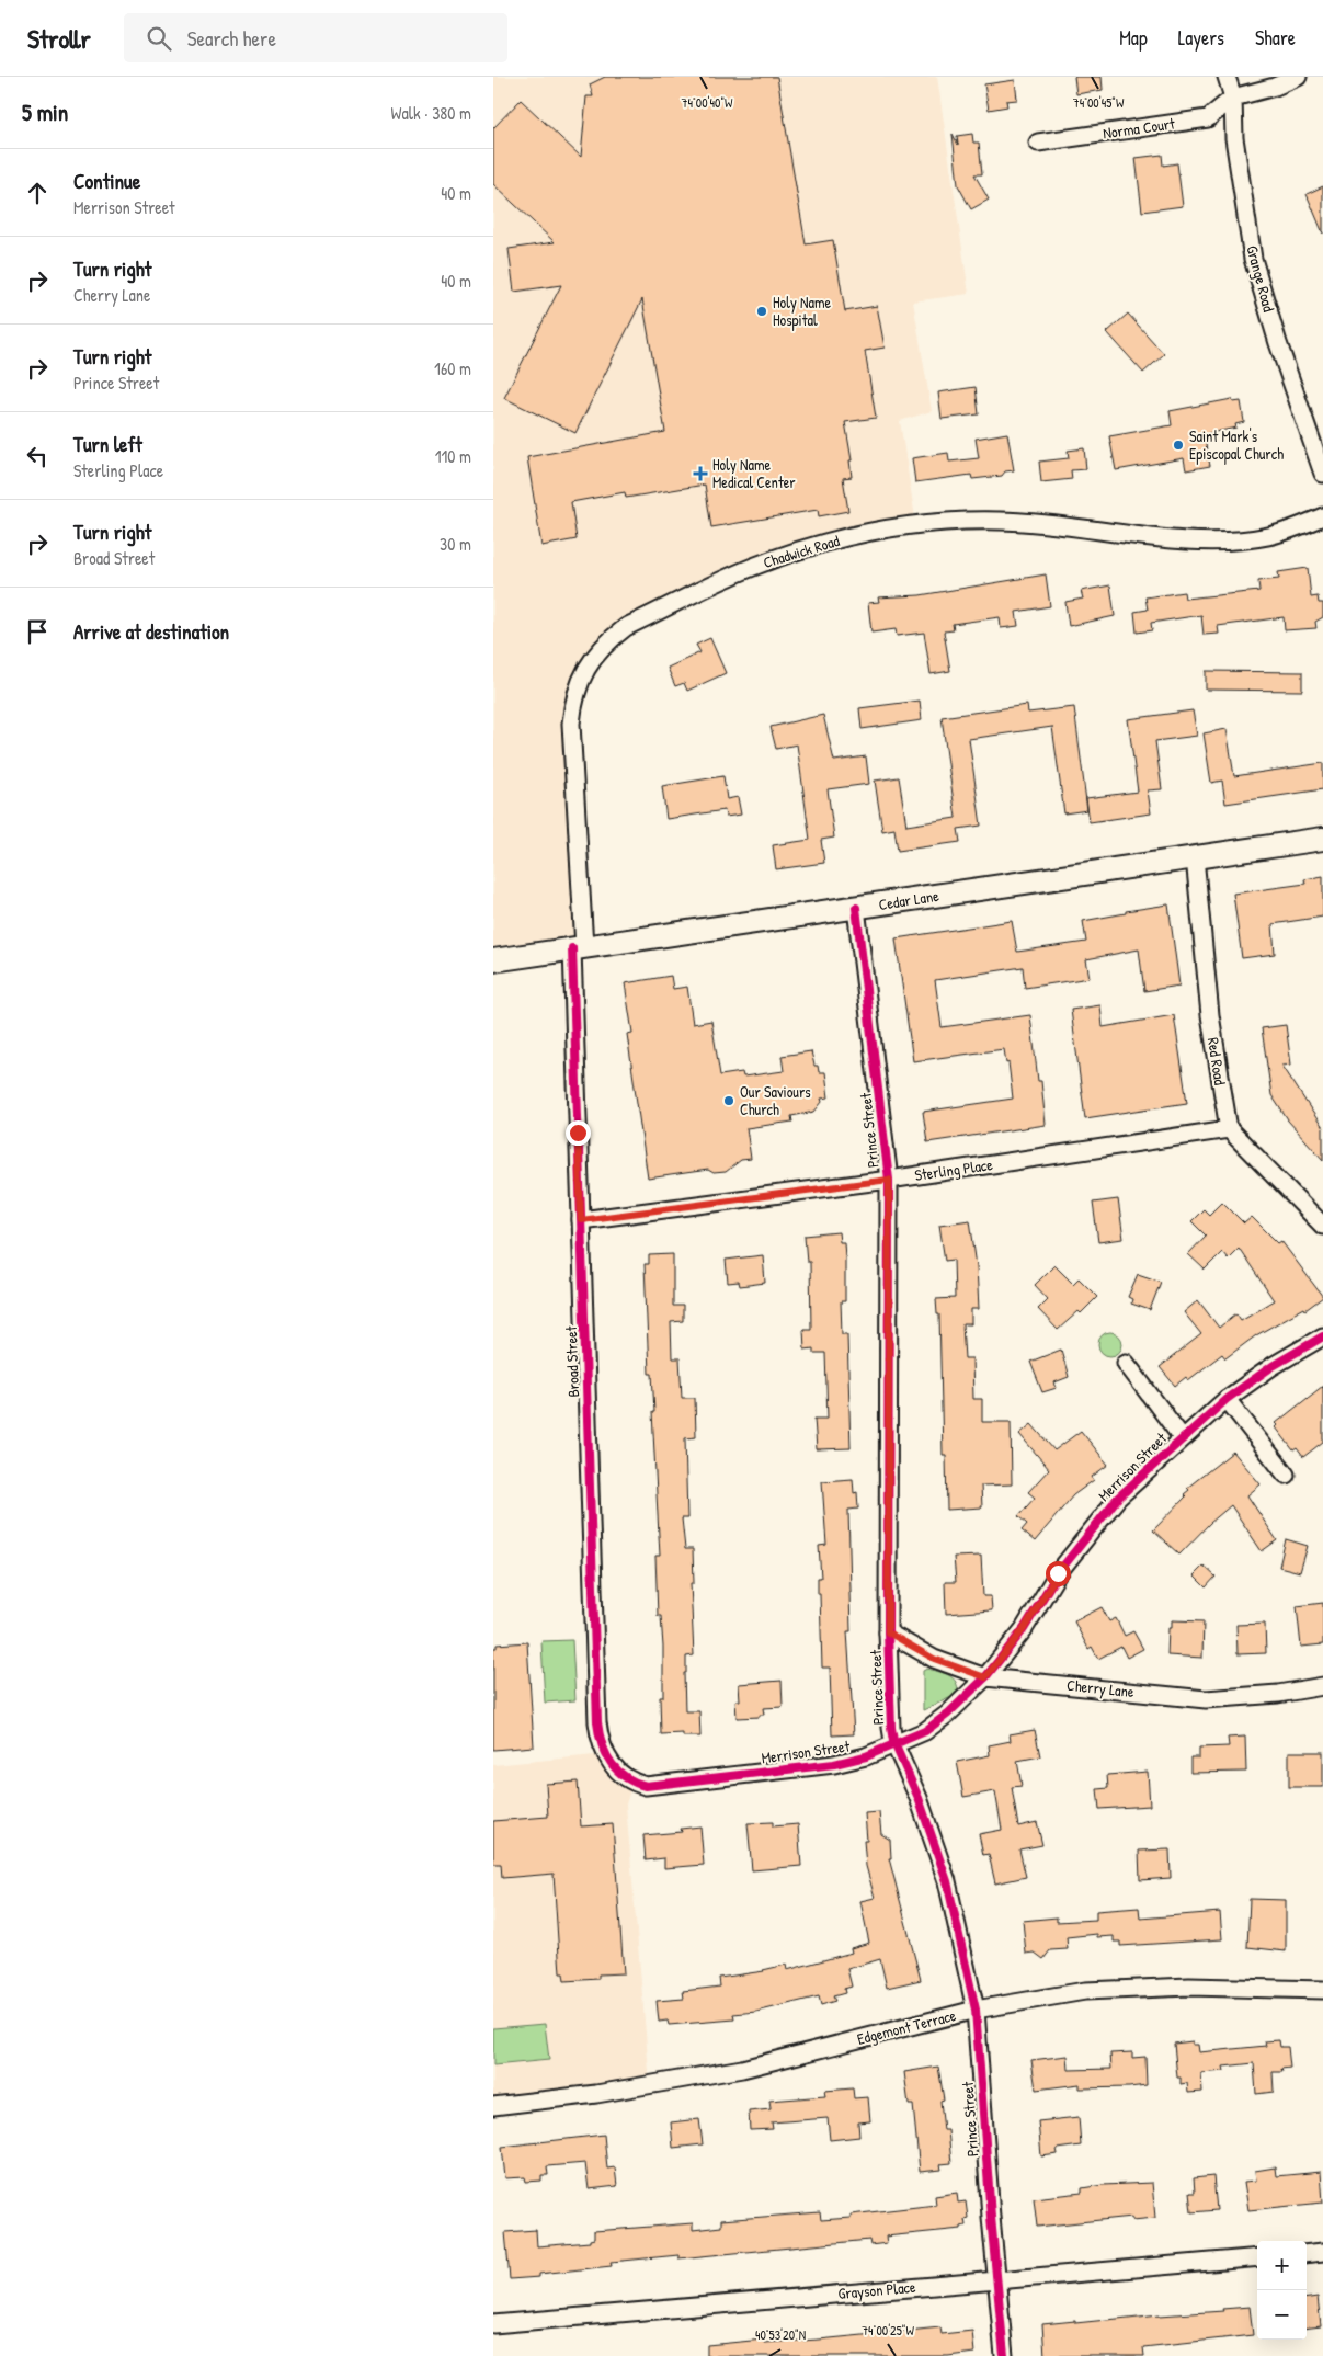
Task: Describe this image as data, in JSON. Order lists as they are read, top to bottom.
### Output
{
  "streets": {
    "main road": ["Cedar Lane"],
    "street": [
      "Norma Court",
      "Grange Road",
      "Chadwick Road",
      "Red Road",
      "Prince Street",
      "Sterling Place",
      "Broad Street",
      "Merrison Street",
      "Cherry Lane",
      "Edgemont Terrace",
      "Grayson Place"
    ]
  },
  "crossings": [
    ["Norma Court", "Grange Road"],
    ["Chadwick Road", "Cedar Lane"],
    ["Chadwick Road", "Broad Street"],
    ["Cedar Lane", "Red Road"],
    ["Cedar Lane", "Prince Street"],
    ["Cedar Lane", "Broad Street"],
    ["Red Road", "Sterling Place"],
    ["Prince Street", "Sterling Place"],
    ["Prince Street", "Merrison Street"],
    ["Prince Street", "Cherry Lane"],
    ["Prince Street", "Edgemont Terrace"],
    ["Prince Street", "Grayson Place"],
    ["Sterling Place", "Broad Street"],
    ["Broad Street", "Merrison Street"],
    ["Merrison Street", "Cherry Lane"]
  ],
  "places": {
    "other": ["Holy Name Hospital", "Saint Mark's Episcopal Church", "Our Saviours Church"],
    "health": ["Holy Name Medical Center"]
  },
  "page": {
    "header": "Strollr",
    "search": "Search here",
    "nav": ["Map", "Layers", "Share"],
    "heading": ["5 min", "Walk · 380 m"],
    "list": [
      ["Continue", "Merrison Street", "40 m"],
      ["Turn right", "Cherry Lane", "40 m"],
      ["Turn right", "Prince Street", "160 m"],
      ["Turn left", "Sterling Place", "110 m"],
      ["Turn right", "Broad Street", "30 m"],
      "Arrive at destination"
    ],
    "map_buttons": ["+", "−"]
  },
  "coordinates": [
    "74°00'40\"W",
    "74°00'45\"W",
    "74°00'25\"W",
    "40°53'20\"N"
  ]
}
